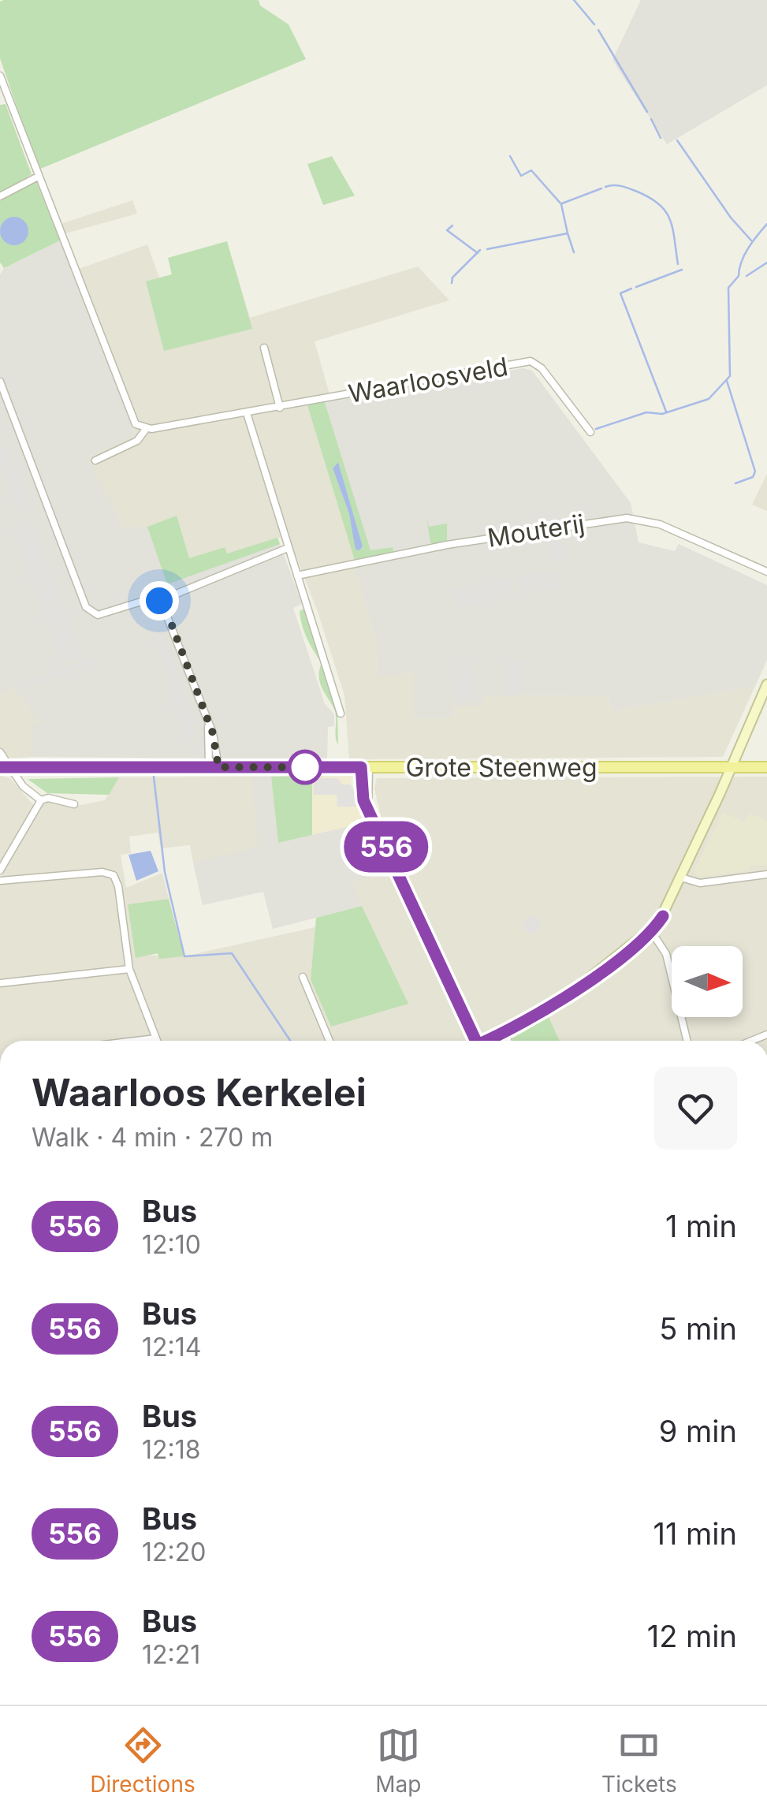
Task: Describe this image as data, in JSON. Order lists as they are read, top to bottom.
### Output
{
  "streets": {
    "main road": ["Grote Steenweg"],
    "street": ["Waarloosveld", "Mouterij"]
  },
  "lines": ["bus line 556"],
  "north": "right",
  "page": {
    "on_map": "556",
    "heading": ["Waarloos Kerkelei", "Walk · 4 min · 270 m"],
    "list": [
      {
        "mark": "556",
        "name": "Bus",
        "note": "12:10",
        "value": "1 min"
      },
      {
        "mark": "556",
        "name": "Bus",
        "note": "12:14",
        "value": "5 min"
      },
      {
        "mark": "556",
        "name": "Bus",
        "note": "12:18",
        "value": "9 min"
      },
      {
        "mark": "556",
        "name": "Bus",
        "note": "12:20",
        "value": "11 min"
      },
      {
        "mark": "556",
        "name": "Bus",
        "note": "12:21",
        "value": "12 min"
      }
    ],
    "tabs": ["Directions", "Map", "Tickets"]
  }
}
